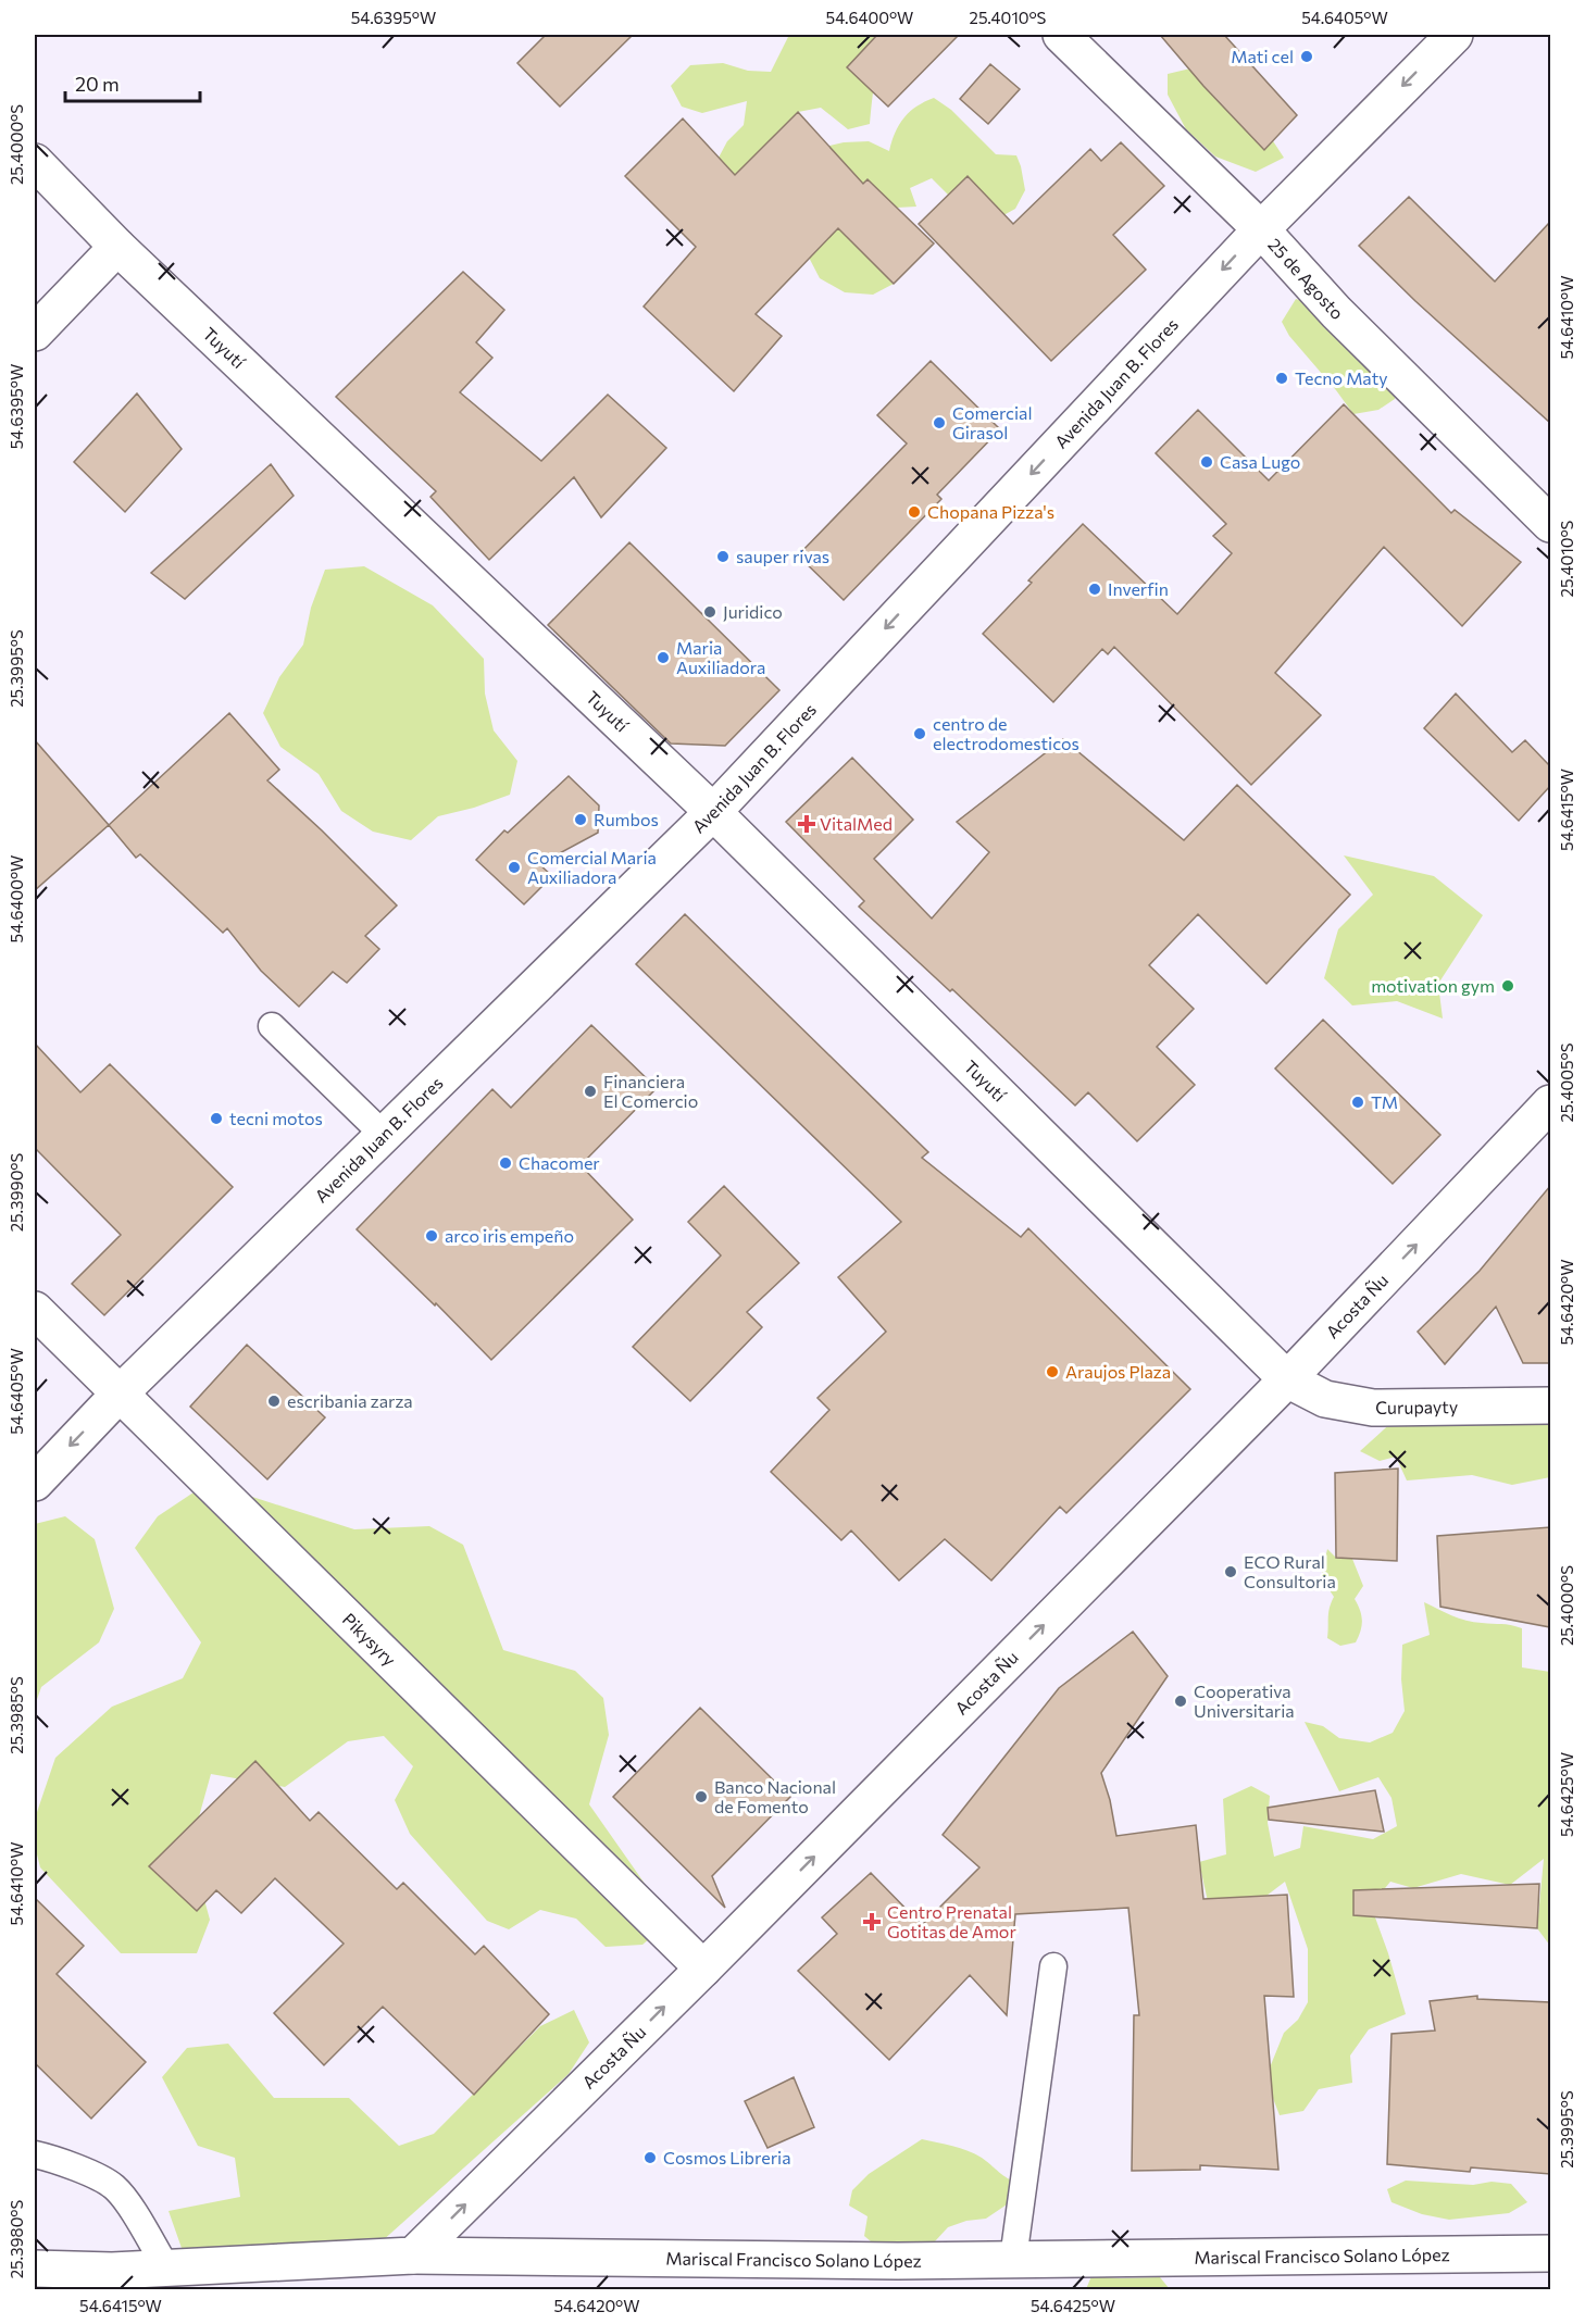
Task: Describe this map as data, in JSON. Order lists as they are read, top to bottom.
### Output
{
  "streets": {
    "street": [
      "25 de Agosto",
      "Tuyutí",
      "Avenida Juan B. Flores",
      "Acosta Ñu",
      "Curupayty",
      "Pikysyry",
      "Mariscal Francisco Solano López"
    ]
  },
  "crossings": [
    ["25 de Agosto", "Avenida Juan B. Flores"],
    ["Tuyutí", "Avenida Juan B. Flores"],
    ["Tuyutí", "Acosta Ñu"],
    ["Tuyutí", "Curupayty"],
    ["Avenida Juan B. Flores", "Pikysyry"],
    ["Acosta Ñu", "Curupayty"],
    ["Acosta Ñu", "Pikysyry"],
    ["Acosta Ñu", "Mariscal Francisco Solano López"]
  ],
  "one_way": ["Avenida Juan B. Flores", "Acosta Ñu"],
  "places": {
    "other": [
      "Mati cel",
      "Tecno Maty",
      "Comercial Girasol",
      "Casa Lugo",
      "Chopana Pizza's",
      "sauper rivas",
      "Inverfin",
      "Juridico",
      "Maria Auxiliadora",
      "centro de electrodomesticos",
      "Rumbos",
      "Comercial Maria Auxiliadora",
      "motivation gym",
      "Financiera El Comercio",
      "TM",
      "tecni motos",
      "Chacomer",
      "arco iris empeño",
      "Araujos Plaza",
      "escribania zarza",
      "ECO Rural Consultoria",
      "Cooperativa Universitaria",
      "Banco Nacional de Fomento",
      "Cosmos Libreria"
    ],
    "health": ["VitalMed", "Centro Prenatal Gotitas de Amor"]
  },
  "scale_bar": "20 m",
  "coordinates": [
    "54.6395°W",
    "54.6400°W",
    "25.4010°S",
    "54.6405°W",
    "25.4000°S",
    "54.6410°W",
    "25.3995°S",
    "54.6415°W",
    "25.4005°S",
    "25.3990°S",
    "54.6420°W",
    "25.3985°S",
    "54.6425°W",
    "25.3980°S"
  ]
}
